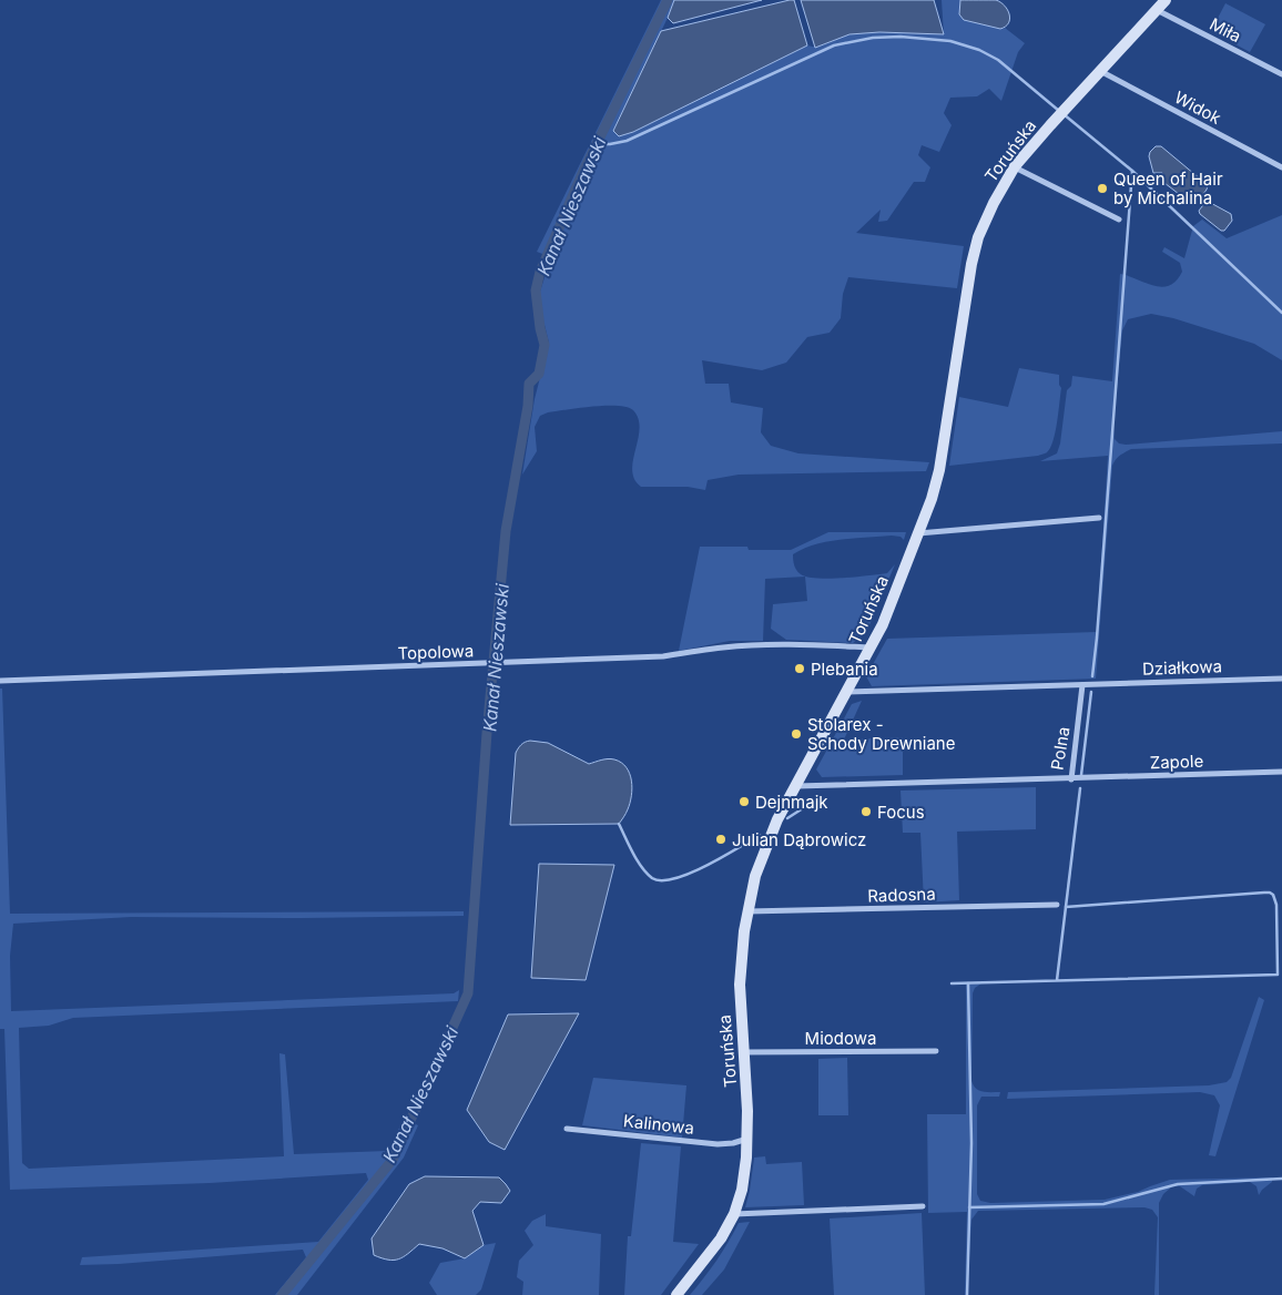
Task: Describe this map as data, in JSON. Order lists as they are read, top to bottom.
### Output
{
  "streets": {
    "main road": ["Toruńska"],
    "street": [
      "Miła",
      "Widok",
      "Topolowa",
      "Działkowa",
      "Polna",
      "Zapole",
      "Radosna",
      "Miodowa",
      "Kalinowa"
    ]
  },
  "crossings": [
    ["Miła", "Toruńska"],
    ["Widok", "Toruńska"],
    ["Toruńska", "Topolowa"],
    ["Toruńska", "Polna"],
    ["Toruńska", "Radosna"],
    ["Toruńska", "Miodowa"],
    ["Toruńska", "Kalinowa"],
    ["Działkowa", "Polna"],
    ["Polna", "Zapole"]
  ],
  "water": ["Kanał Nieszawski"],
  "places": [
    "Queen of Hair by Michalina",
    "Plebania",
    "Stolarex - Schody Drewniane",
    "Dejnmajk",
    "Focus",
    "Julian Dąbrowicz"
  ]
}
